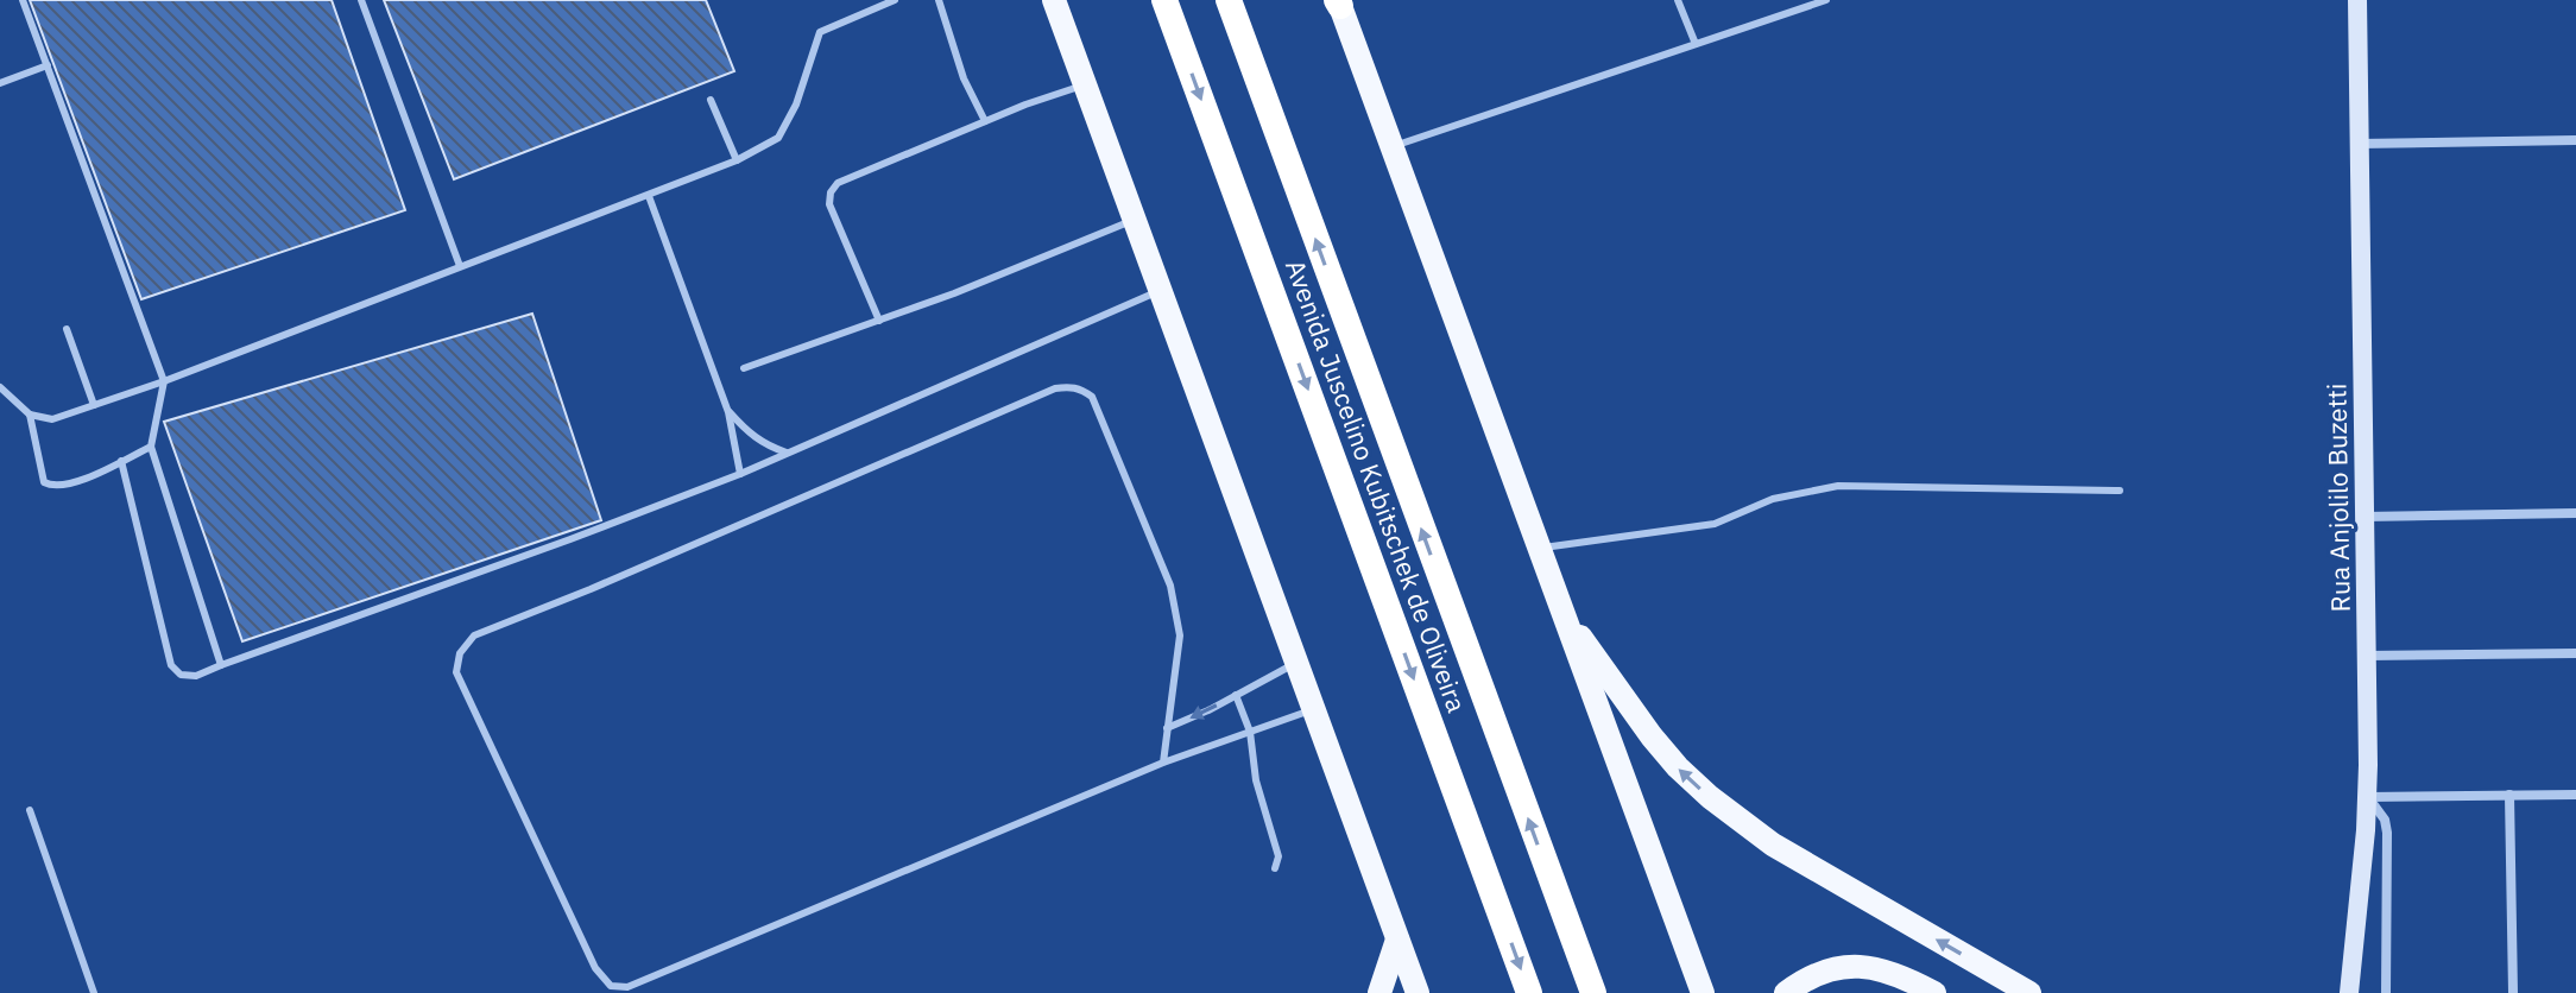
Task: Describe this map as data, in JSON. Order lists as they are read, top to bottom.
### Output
{
  "streets": {
    "highway": ["Avenida Juscelino Kubitschek de Oliveira"],
    "main road": ["Rua Anjolilo Buzetti"]
  }
}
